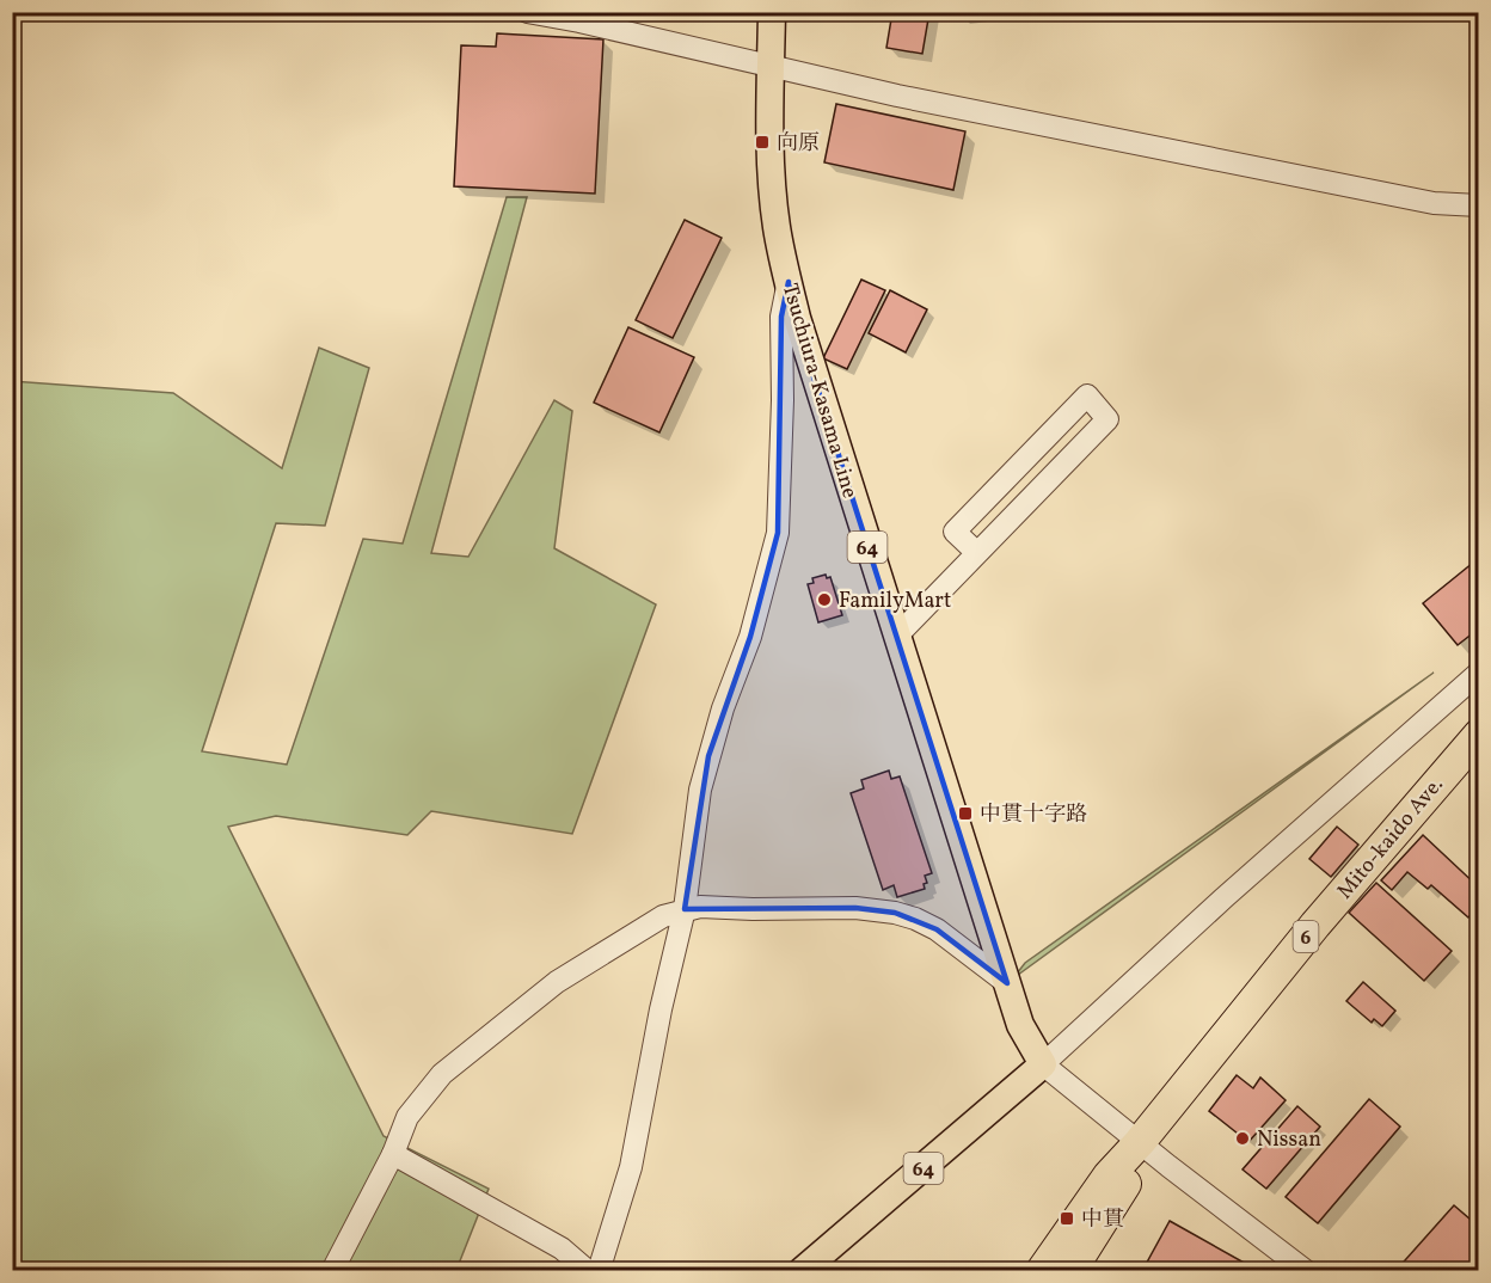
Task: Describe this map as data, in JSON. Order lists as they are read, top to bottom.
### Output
{
  "streets": {
    "highway": ["Mito-kaido Ave.", "6"],
    "main road": ["Tsuchiura-Kasama Line", "64"]
  },
  "crossings": [
    ["Tsuchiura-Kasama Line", "64"]
  ],
  "places": {
    "transit": ["向原", "中貫十字路", "中貫"],
    "other": ["FamilyMart", "Nissan"]
  }
}
